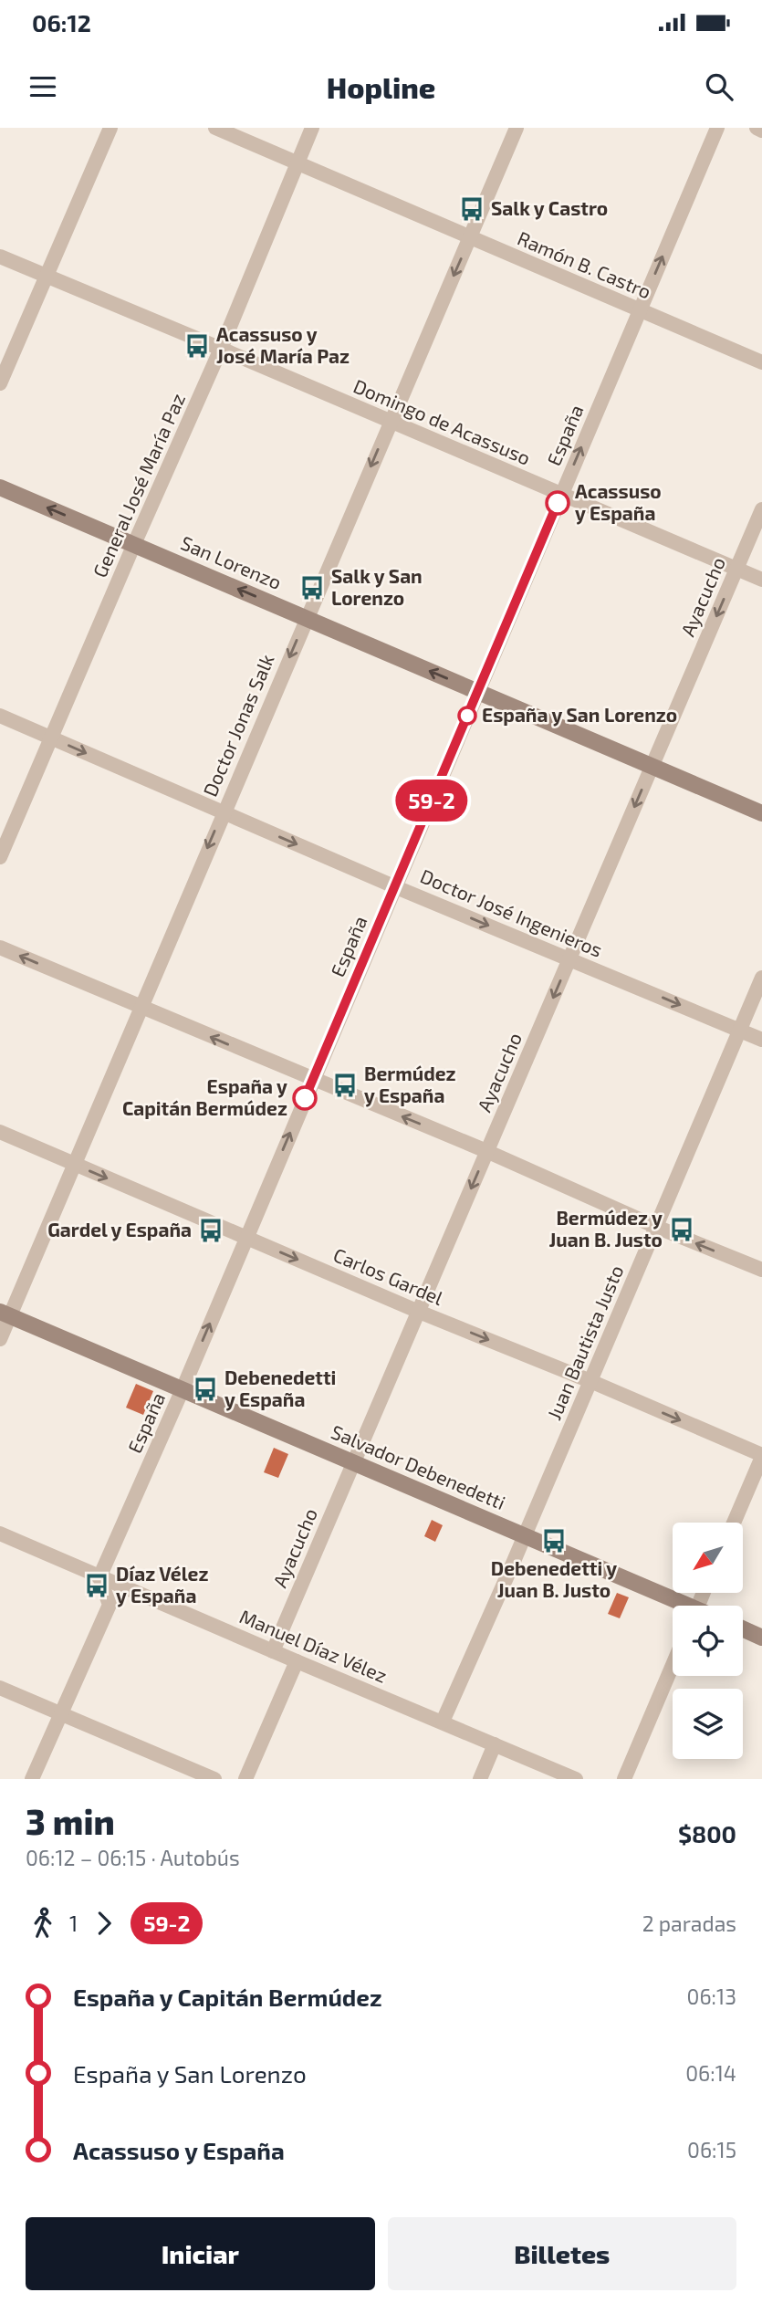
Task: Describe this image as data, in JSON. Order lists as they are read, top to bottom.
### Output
{
  "streets": {
    "street": [
      "Ramón B. Castro",
      "Domingo de Acassuso",
      "España",
      "General José María Paz",
      "San Lorenzo",
      "Ayacucho",
      "Doctor Jonas Salk",
      "Doctor José Ingenieros",
      "Carlos Gardel",
      "Juan Bautista Justo",
      "Salvador Debenedetti",
      "Manuel Díaz Vélez"
    ]
  },
  "crossings": [
    ["Ramón B. Castro", "España"],
    ["Ramón B. Castro", "General José María Paz"],
    ["Ramón B. Castro", "Doctor Jonas Salk"],
    ["Domingo de Acassuso", "España"],
    ["Domingo de Acassuso", "General José María Paz"],
    ["Domingo de Acassuso", "Ayacucho"],
    ["Domingo de Acassuso", "Doctor Jonas Salk"],
    ["España", "San Lorenzo"],
    ["España", "Doctor José Ingenieros"],
    ["España", "Carlos Gardel"],
    ["España", "Salvador Debenedetti"],
    ["España", "Manuel Díaz Vélez"],
    ["General José María Paz", "San Lorenzo"],
    ["General José María Paz", "Doctor José Ingenieros"],
    ["San Lorenzo", "Ayacucho"],
    ["San Lorenzo", "Doctor Jonas Salk"],
    ["Ayacucho", "Doctor José Ingenieros"],
    ["Ayacucho", "Carlos Gardel"],
    ["Ayacucho", "Salvador Debenedetti"],
    ["Ayacucho", "Manuel Díaz Vélez"],
    ["Doctor Jonas Salk", "Doctor José Ingenieros"],
    ["Doctor Jonas Salk", "Carlos Gardel"],
    ["Doctor Jonas Salk", "Salvador Debenedetti"],
    ["Doctor José Ingenieros", "Juan Bautista Justo"],
    ["Carlos Gardel", "Juan Bautista Justo"],
    ["Juan Bautista Justo", "Salvador Debenedetti"],
    ["Juan Bautista Justo", "Manuel Díaz Vélez"]
  ],
  "one_way": [
    "España",
    "San Lorenzo",
    "Ayacucho",
    "Doctor Jonas Salk",
    "Doctor José Ingenieros",
    "Carlos Gardel"
  ],
  "places": {
    "bus stop": [
      "Salk y Castro",
      "Acassuso y José María Paz",
      "Salk y San Lorenzo",
      "Bermúdez y España",
      "Bermúdez y Juan B. Justo",
      "Gardel y España",
      "Debenedetti y España",
      "Debenedetti y Juan B. Justo",
      "Díaz Vélez y España"
    ],
    "other": ["Acassuso y España", "España y San Lorenzo", "España y Capitán Bermúdez"]
  },
  "lines": ["bus line 59-2"],
  "north": "bottom left",
  "page": {
    "status": "06:12",
    "header": "Hopline",
    "on_map": "59-2",
    "heading": ["3 min", "06:12 – 06:15 · Autobús", "$800"],
    "legs": ["1", "59-2", "2 paradas"],
    "list": [
      {
        "name": "España y Capitán Bermúdez",
        "value": "06:13"
      },
      {
        "name": "España y San Lorenzo",
        "value": "06:14"
      },
      {
        "name": "Acassuso y España",
        "value": "06:15"
      }
    ],
    "buttons": ["Iniciar", "Billetes"]
  }
}
